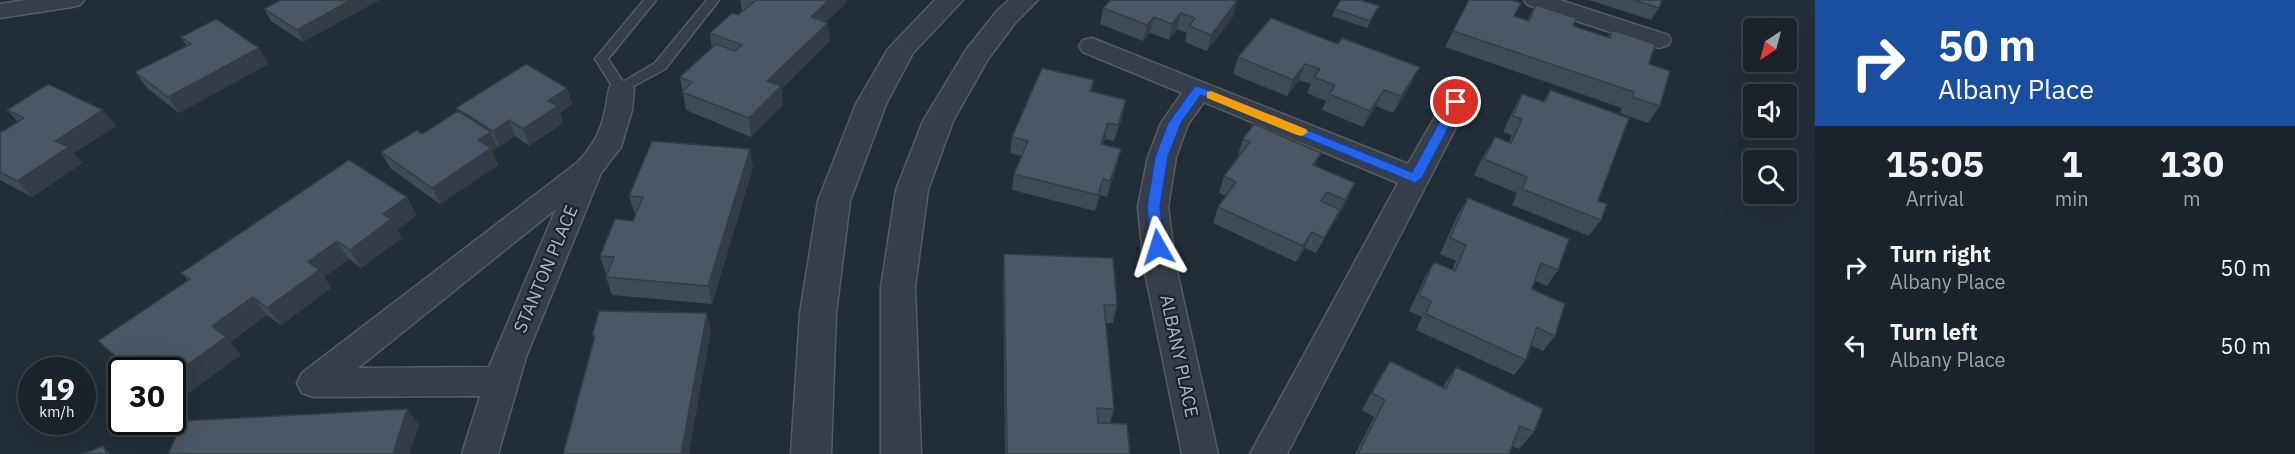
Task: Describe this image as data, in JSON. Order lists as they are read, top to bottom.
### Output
{
  "streets": {
    "street": ["STANTON PLACE", "ALBANY PLACE"]
  },
  "north": "bottom left",
  "page": {
    "turn": ["50 m", "Albany Place"],
    "eta": [
      "15:05",
      "Arrival",
      "1",
      "min",
      "130",
      "m"
    ],
    "list": [
      {
        "name": "Turn right",
        "note": "Albany Place",
        "value": "50 m"
      },
      {
        "name": "Turn left",
        "note": "Albany Place",
        "value": "50 m"
      }
    ],
    "speed": "19 km/h",
    "limit": "30"
  }
}
